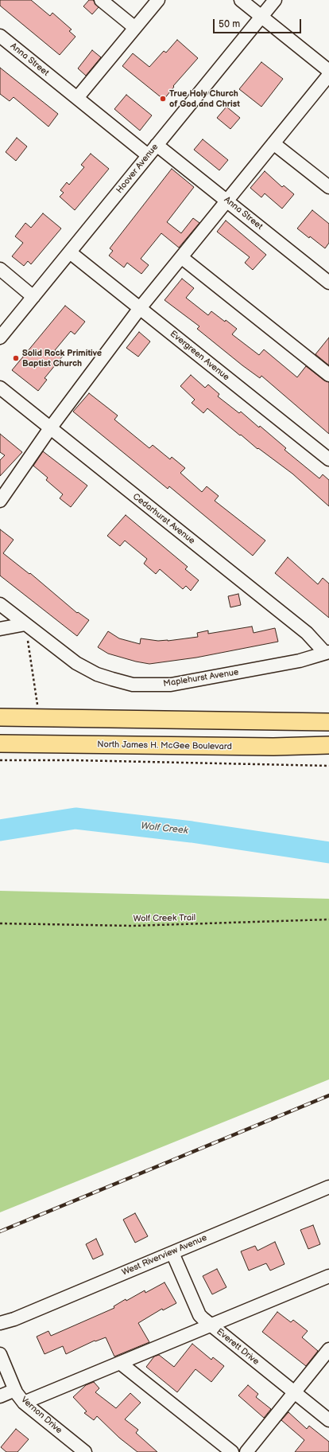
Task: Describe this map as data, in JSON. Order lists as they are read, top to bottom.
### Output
{
  "streets": {
    "main road": ["North James H. McGee Boulevard"],
    "street": [
      "Anna Street",
      "Hoover Avenue",
      "Evergreen Avenue",
      "Cedarhurst Avenue",
      "Maplehurst Avenue",
      "West Riverview Avenue",
      "Everett Drive",
      "Vernon Drive"
    ],
    "path": ["Wolf Creek Trail"]
  },
  "crossings": [
    ["Anna Street", "Hoover Avenue"],
    ["Hoover Avenue", "Evergreen Avenue"],
    ["Cedarhurst Avenue", "Maplehurst Avenue"],
    ["West Riverview Avenue", "Everett Drive"]
  ],
  "water": ["Wolf Creek"],
  "places": ["True Holy Church of God and Christ", "Solid Rock Primitive Baptist Church"],
  "scale_bar": "50 m"
}
